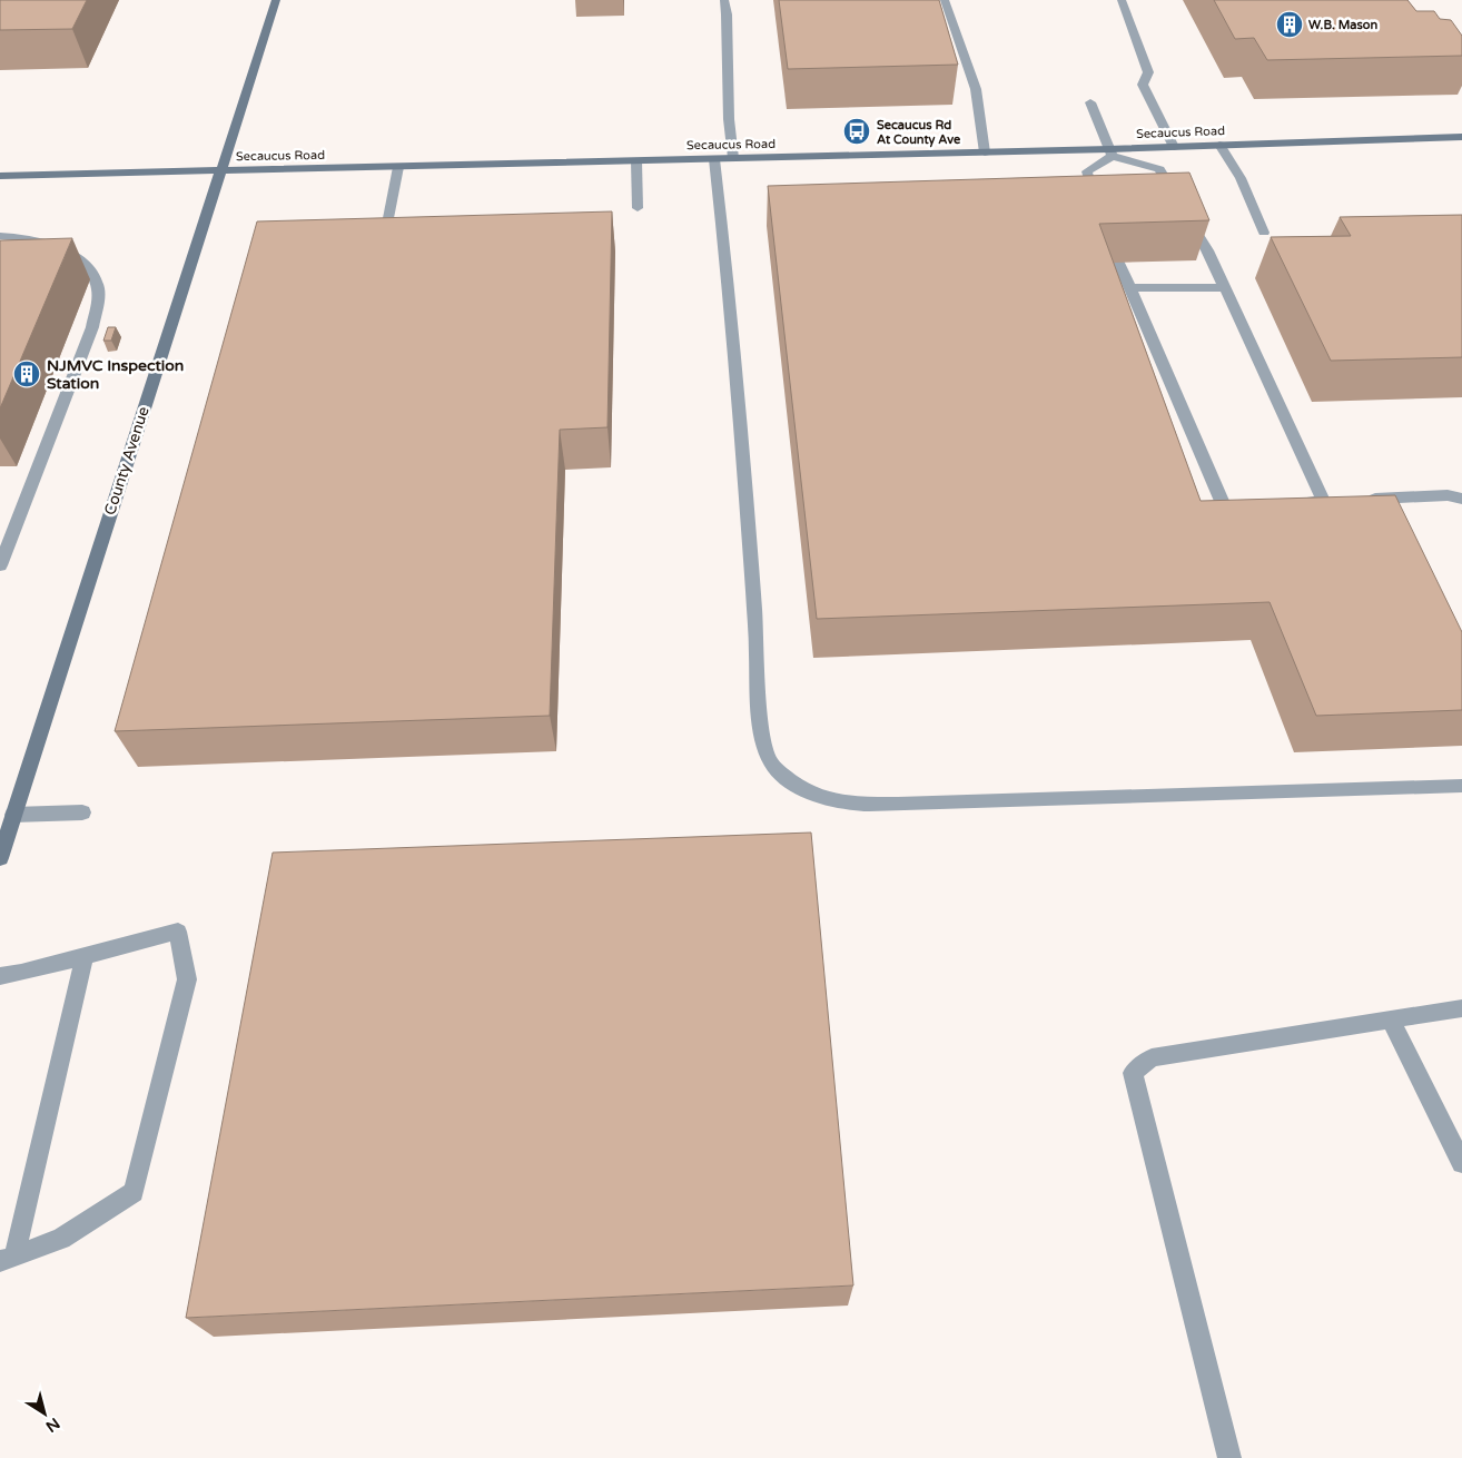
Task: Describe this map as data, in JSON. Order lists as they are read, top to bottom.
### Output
{
  "streets": {
    "main road": ["Secaucus Road", "County Avenue"]
  },
  "crossings": [
    ["Secaucus Road", "County Avenue"]
  ],
  "places": {
    "building": ["W.B. Mason", "NJMVC Inspection Station"],
    "bus stop": ["Secaucus Rd At County Ave"]
  },
  "north": "bottom right"
}
